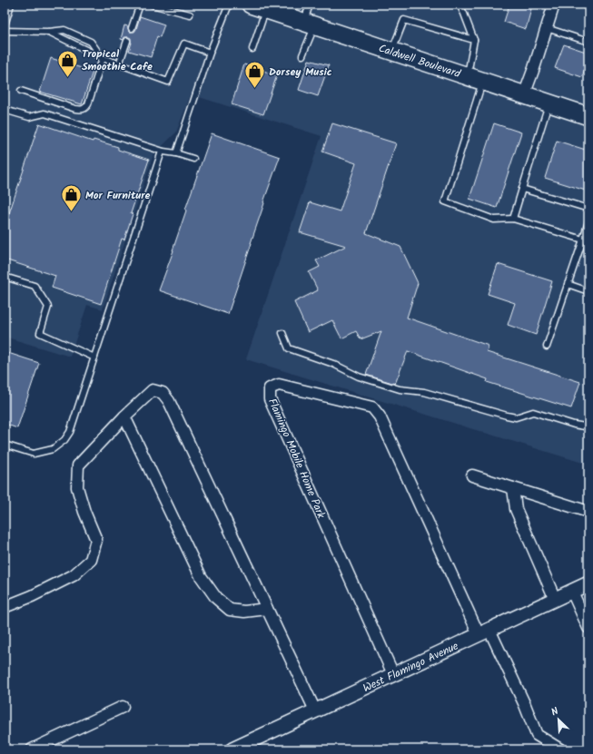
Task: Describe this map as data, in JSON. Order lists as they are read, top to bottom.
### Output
{
  "streets": {
    "main road": ["Caldwell Boulevard"],
    "street": ["Flamingo Mobile Home Park", "West Flamingo Avenue"]
  },
  "crossings": [
    ["Flamingo Mobile Home Park", "West Flamingo Avenue"]
  ],
  "places": {
    "shop": ["Tropical Smoothie Cafe", "Dorsey Music", "Mor Furniture"]
  },
  "north": "top left"
}
